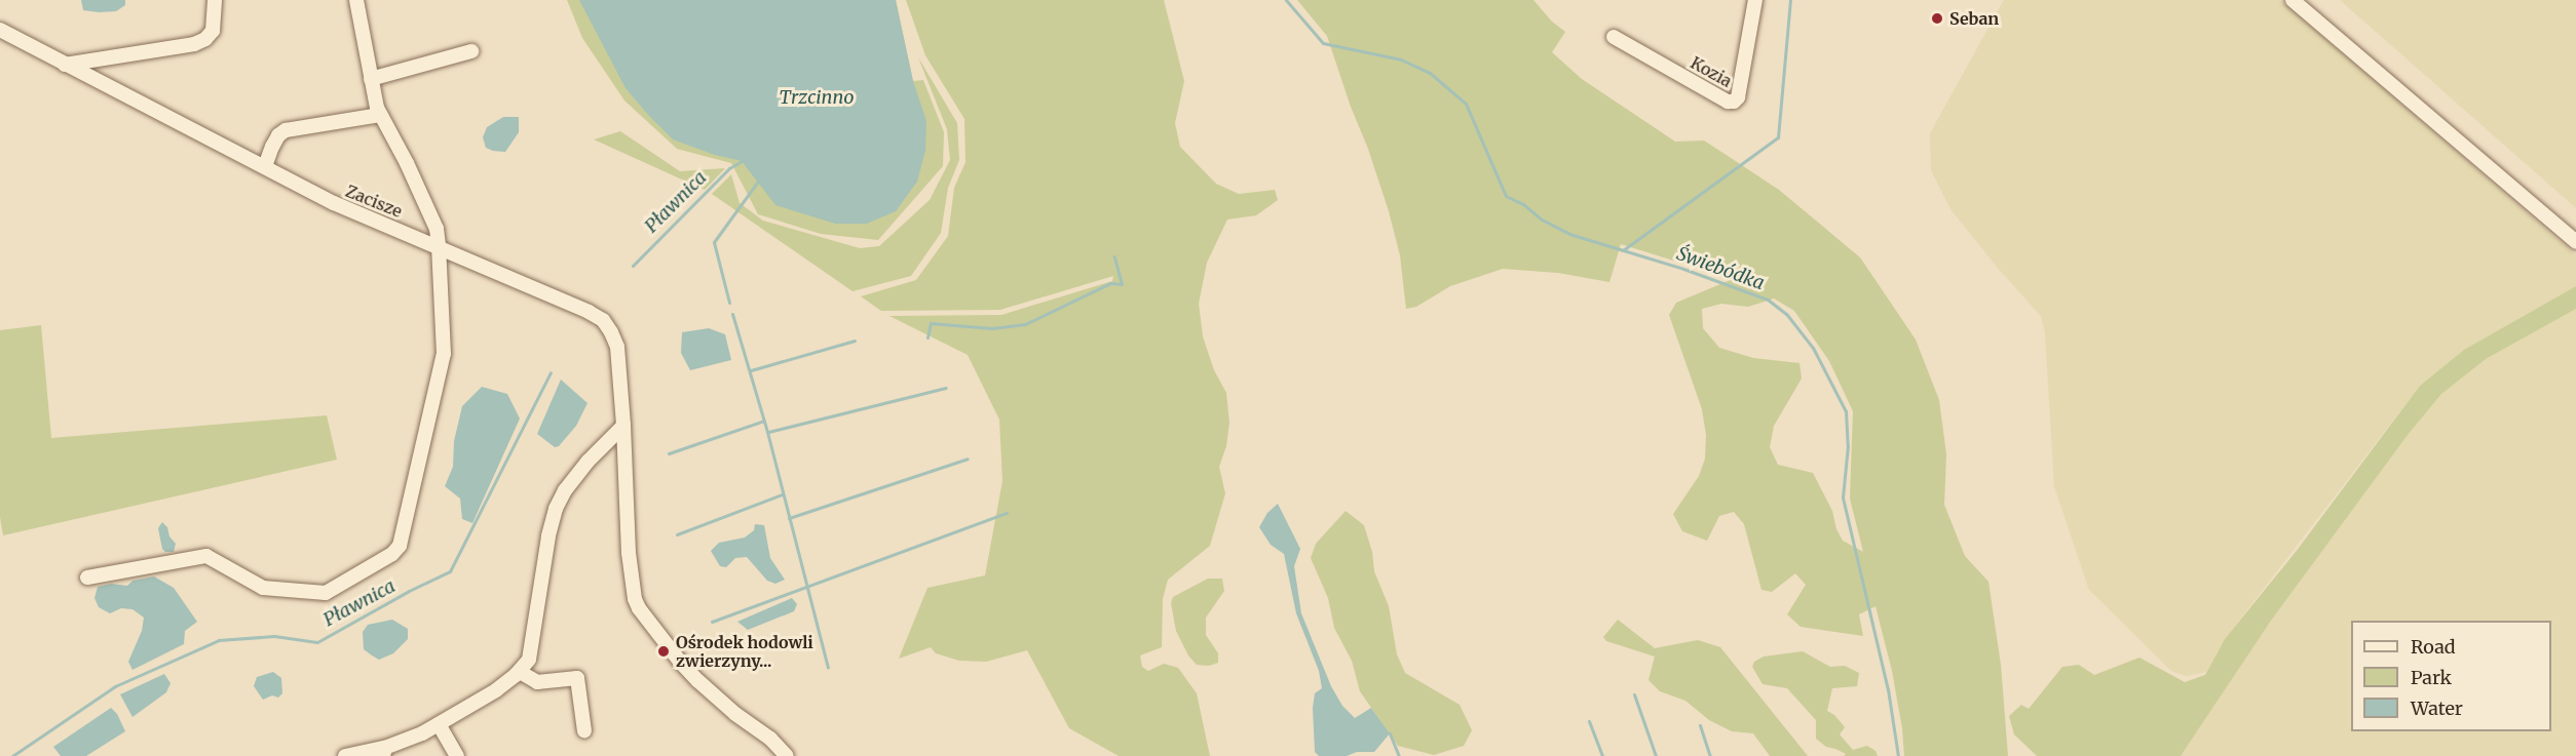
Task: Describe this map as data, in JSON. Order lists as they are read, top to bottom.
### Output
{
  "streets": {
    "street": ["Kozia", "Zacisze"]
  },
  "water": ["Trzcinno", "Pławnica", "Świebódka"],
  "places": ["Seban", "Ośrodek hodowli zwierzyny..."],
  "legend": ["Road", "Park", "Water"]
}
